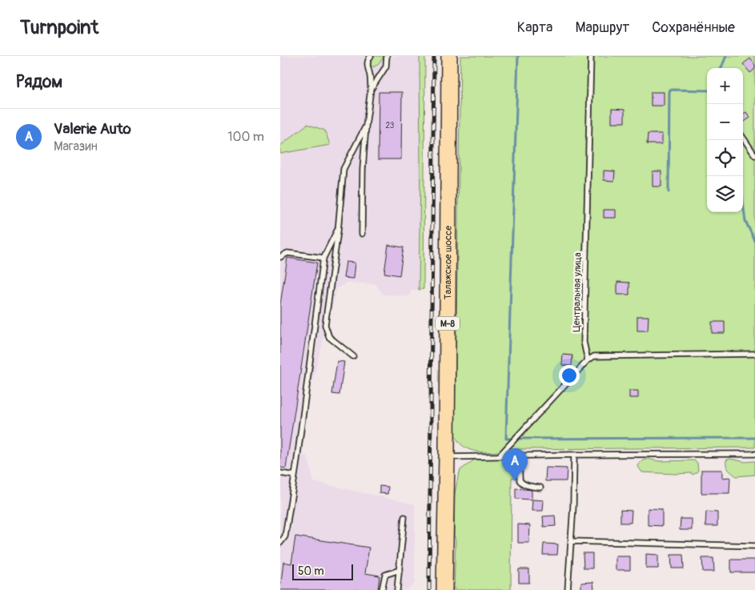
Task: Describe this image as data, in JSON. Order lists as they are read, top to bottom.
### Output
{
  "streets": {
    "main road": ["Талажское шоссе", "М-8"],
    "lane": ["Центральная улица"]
  },
  "house_numbers": ["23"],
  "scale_bar": "50 m",
  "page": {
    "header": "Turnpoint",
    "nav": ["Карта", "Маршрут", "Сохранённые"],
    "heading": "Рядом",
    "map_buttons": ["+", "−"],
    "list": [
      {
        "mark": "A",
        "name": "Valerie Auto",
        "note": "Магазин",
        "value": "100 m"
      }
    ],
    "pins": "A",
    "scale": "50 m"
  }
}
